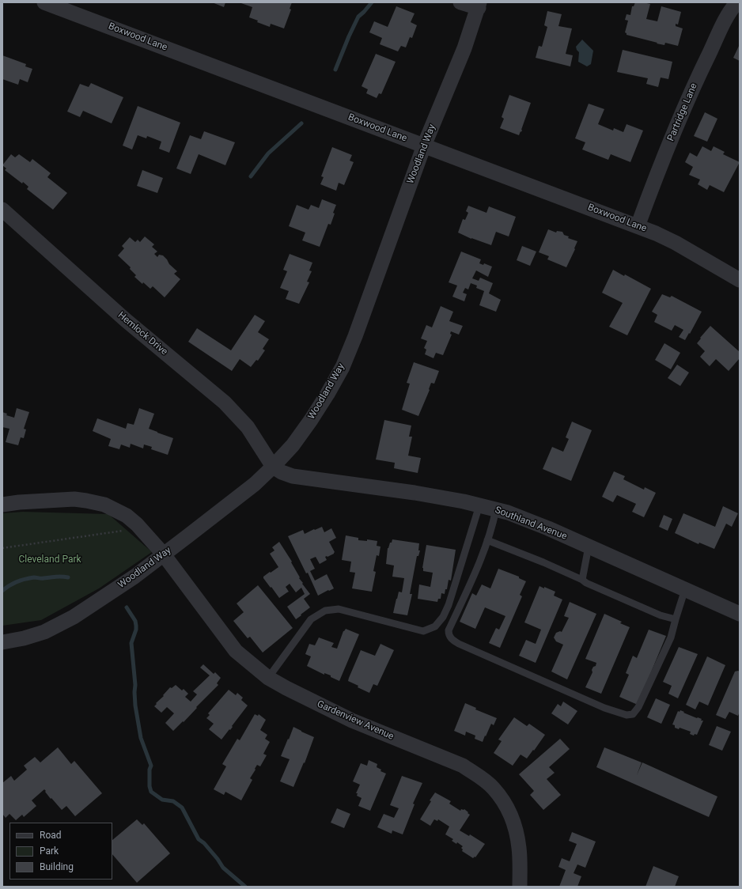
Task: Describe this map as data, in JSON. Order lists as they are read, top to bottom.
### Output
{
  "streets": {
    "street": [
      "Boxwood Lane",
      "Partridge Lane",
      "Woodland Way",
      "Hemlock Drive",
      "Southland Avenue",
      "Gardenview Avenue"
    ]
  },
  "crossings": [
    ["Boxwood Lane", "Partridge Lane"],
    ["Boxwood Lane", "Woodland Way"],
    ["Woodland Way", "Hemlock Drive"],
    ["Woodland Way", "Southland Avenue"],
    ["Woodland Way", "Gardenview Avenue"],
    ["Hemlock Drive", "Southland Avenue"]
  ],
  "parks": ["Cleveland Park"],
  "legend": ["Road", "Park", "Building"]
}
